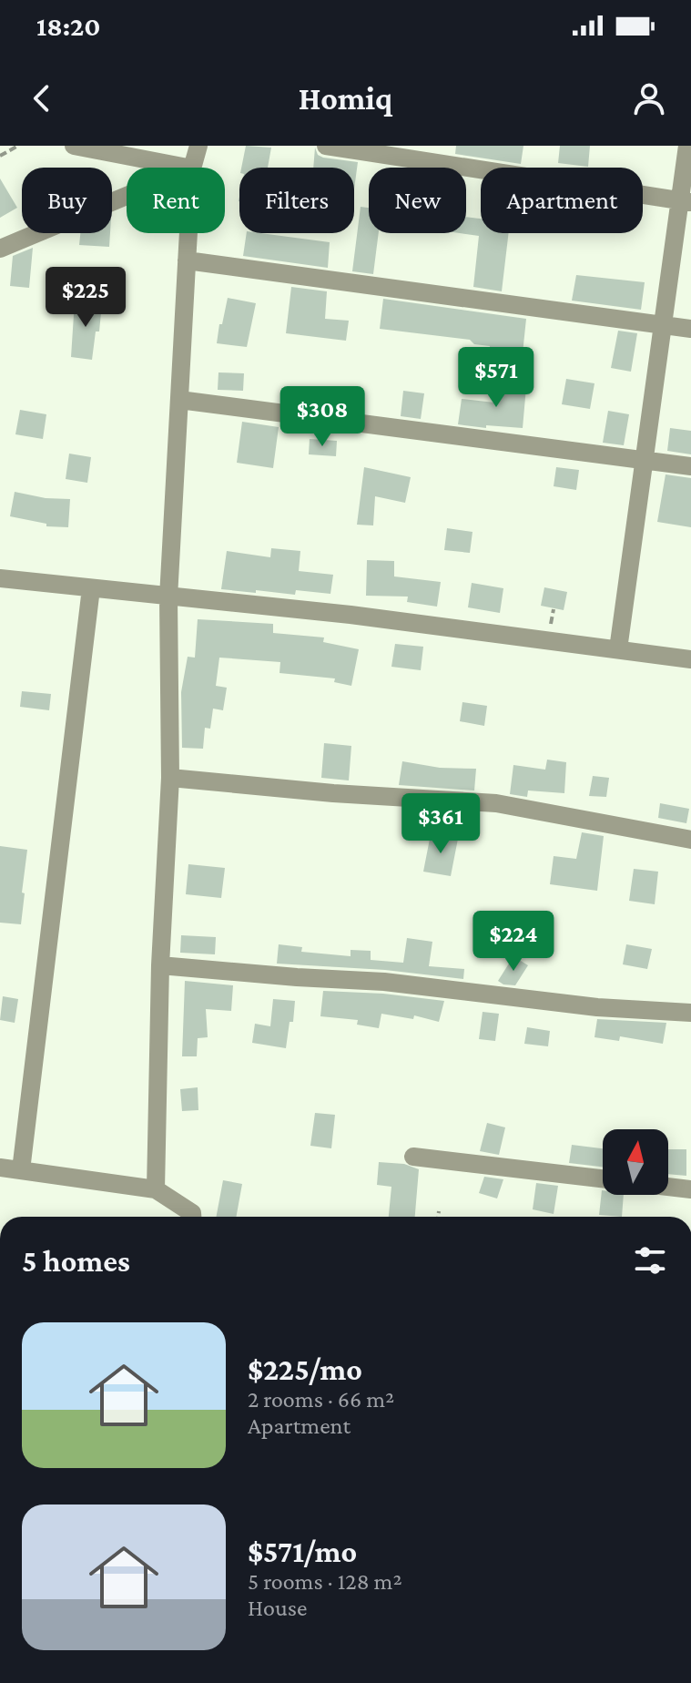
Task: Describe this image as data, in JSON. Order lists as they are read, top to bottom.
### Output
{
  "north": "top",
  "page": {
    "status": "18:20",
    "header": "Homiq",
    "chip": [
      "Buy",
      "Rent",
      "Filters",
      "New",
      "Apartment"
    ],
    "price": [
      "$225",
      "$571",
      "$308",
      "$361",
      "$224"
    ],
    "heading": "5 homes",
    "list": [
      {
        "name": "$225/mo",
        "note": "2 rooms · 66 m² · Apartment"
      },
      {
        "name": "$571/mo",
        "note": "5 rooms · 128 m² · House"
      }
    ]
  }
}
